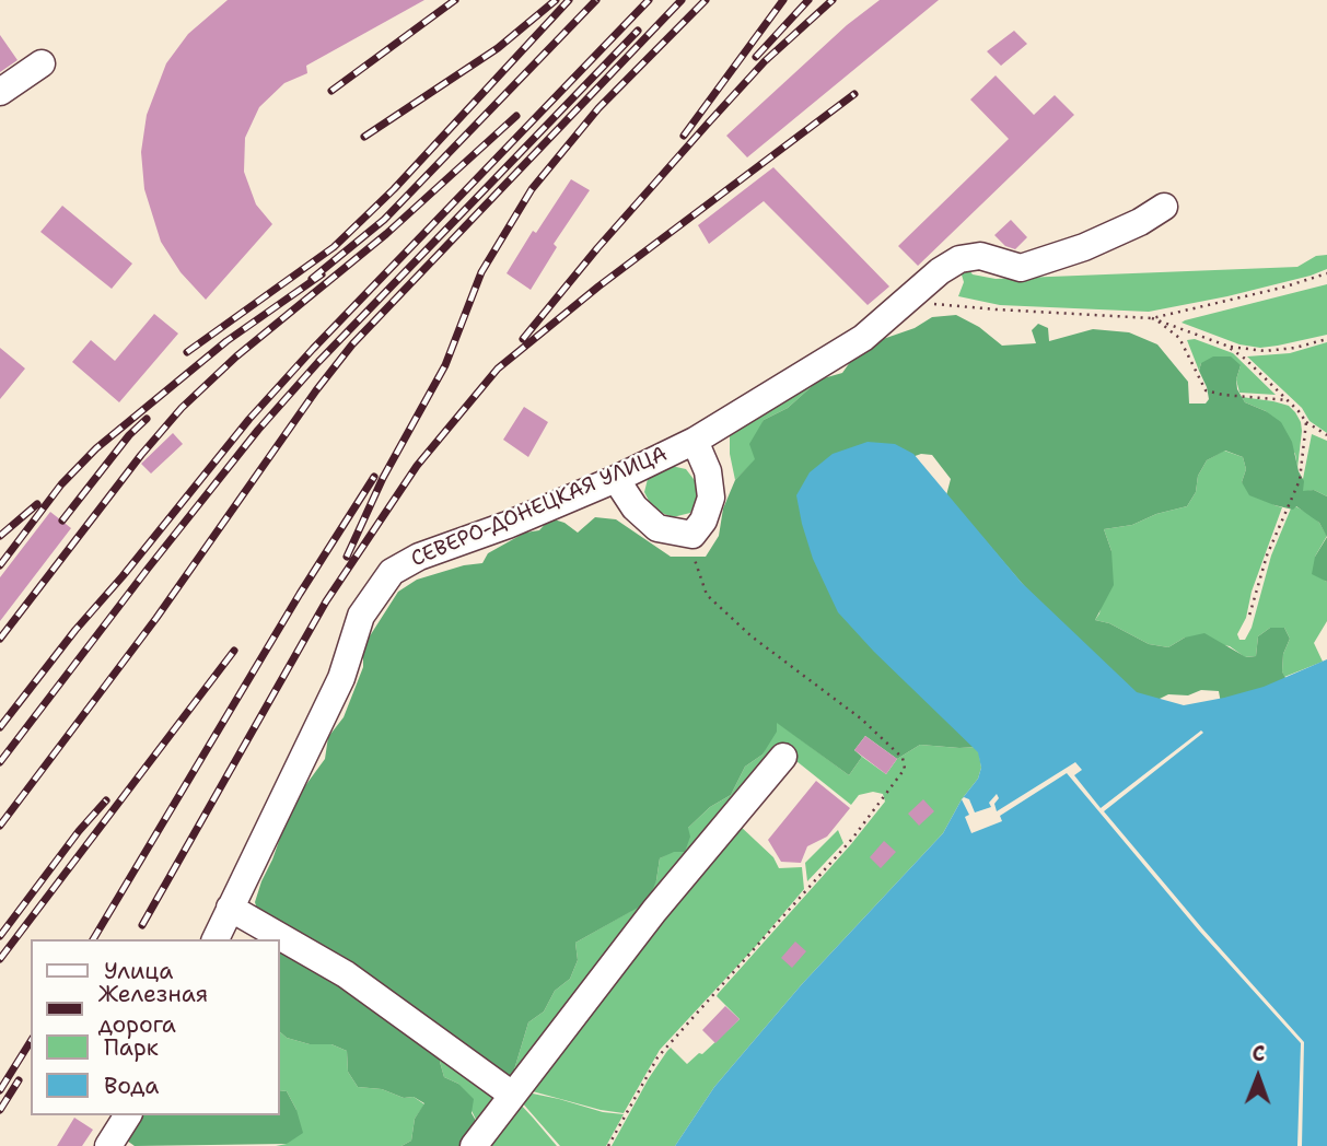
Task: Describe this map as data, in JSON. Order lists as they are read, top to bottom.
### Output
{
  "streets": {
    "street": ["СЕВЕРО-ДОНЕЦКАЯ УЛИЦА"]
  },
  "legend": [
    "Улица",
    "Железная дорога",
    "Парк",
    "Вода"
  ],
  "north": "top"
}
